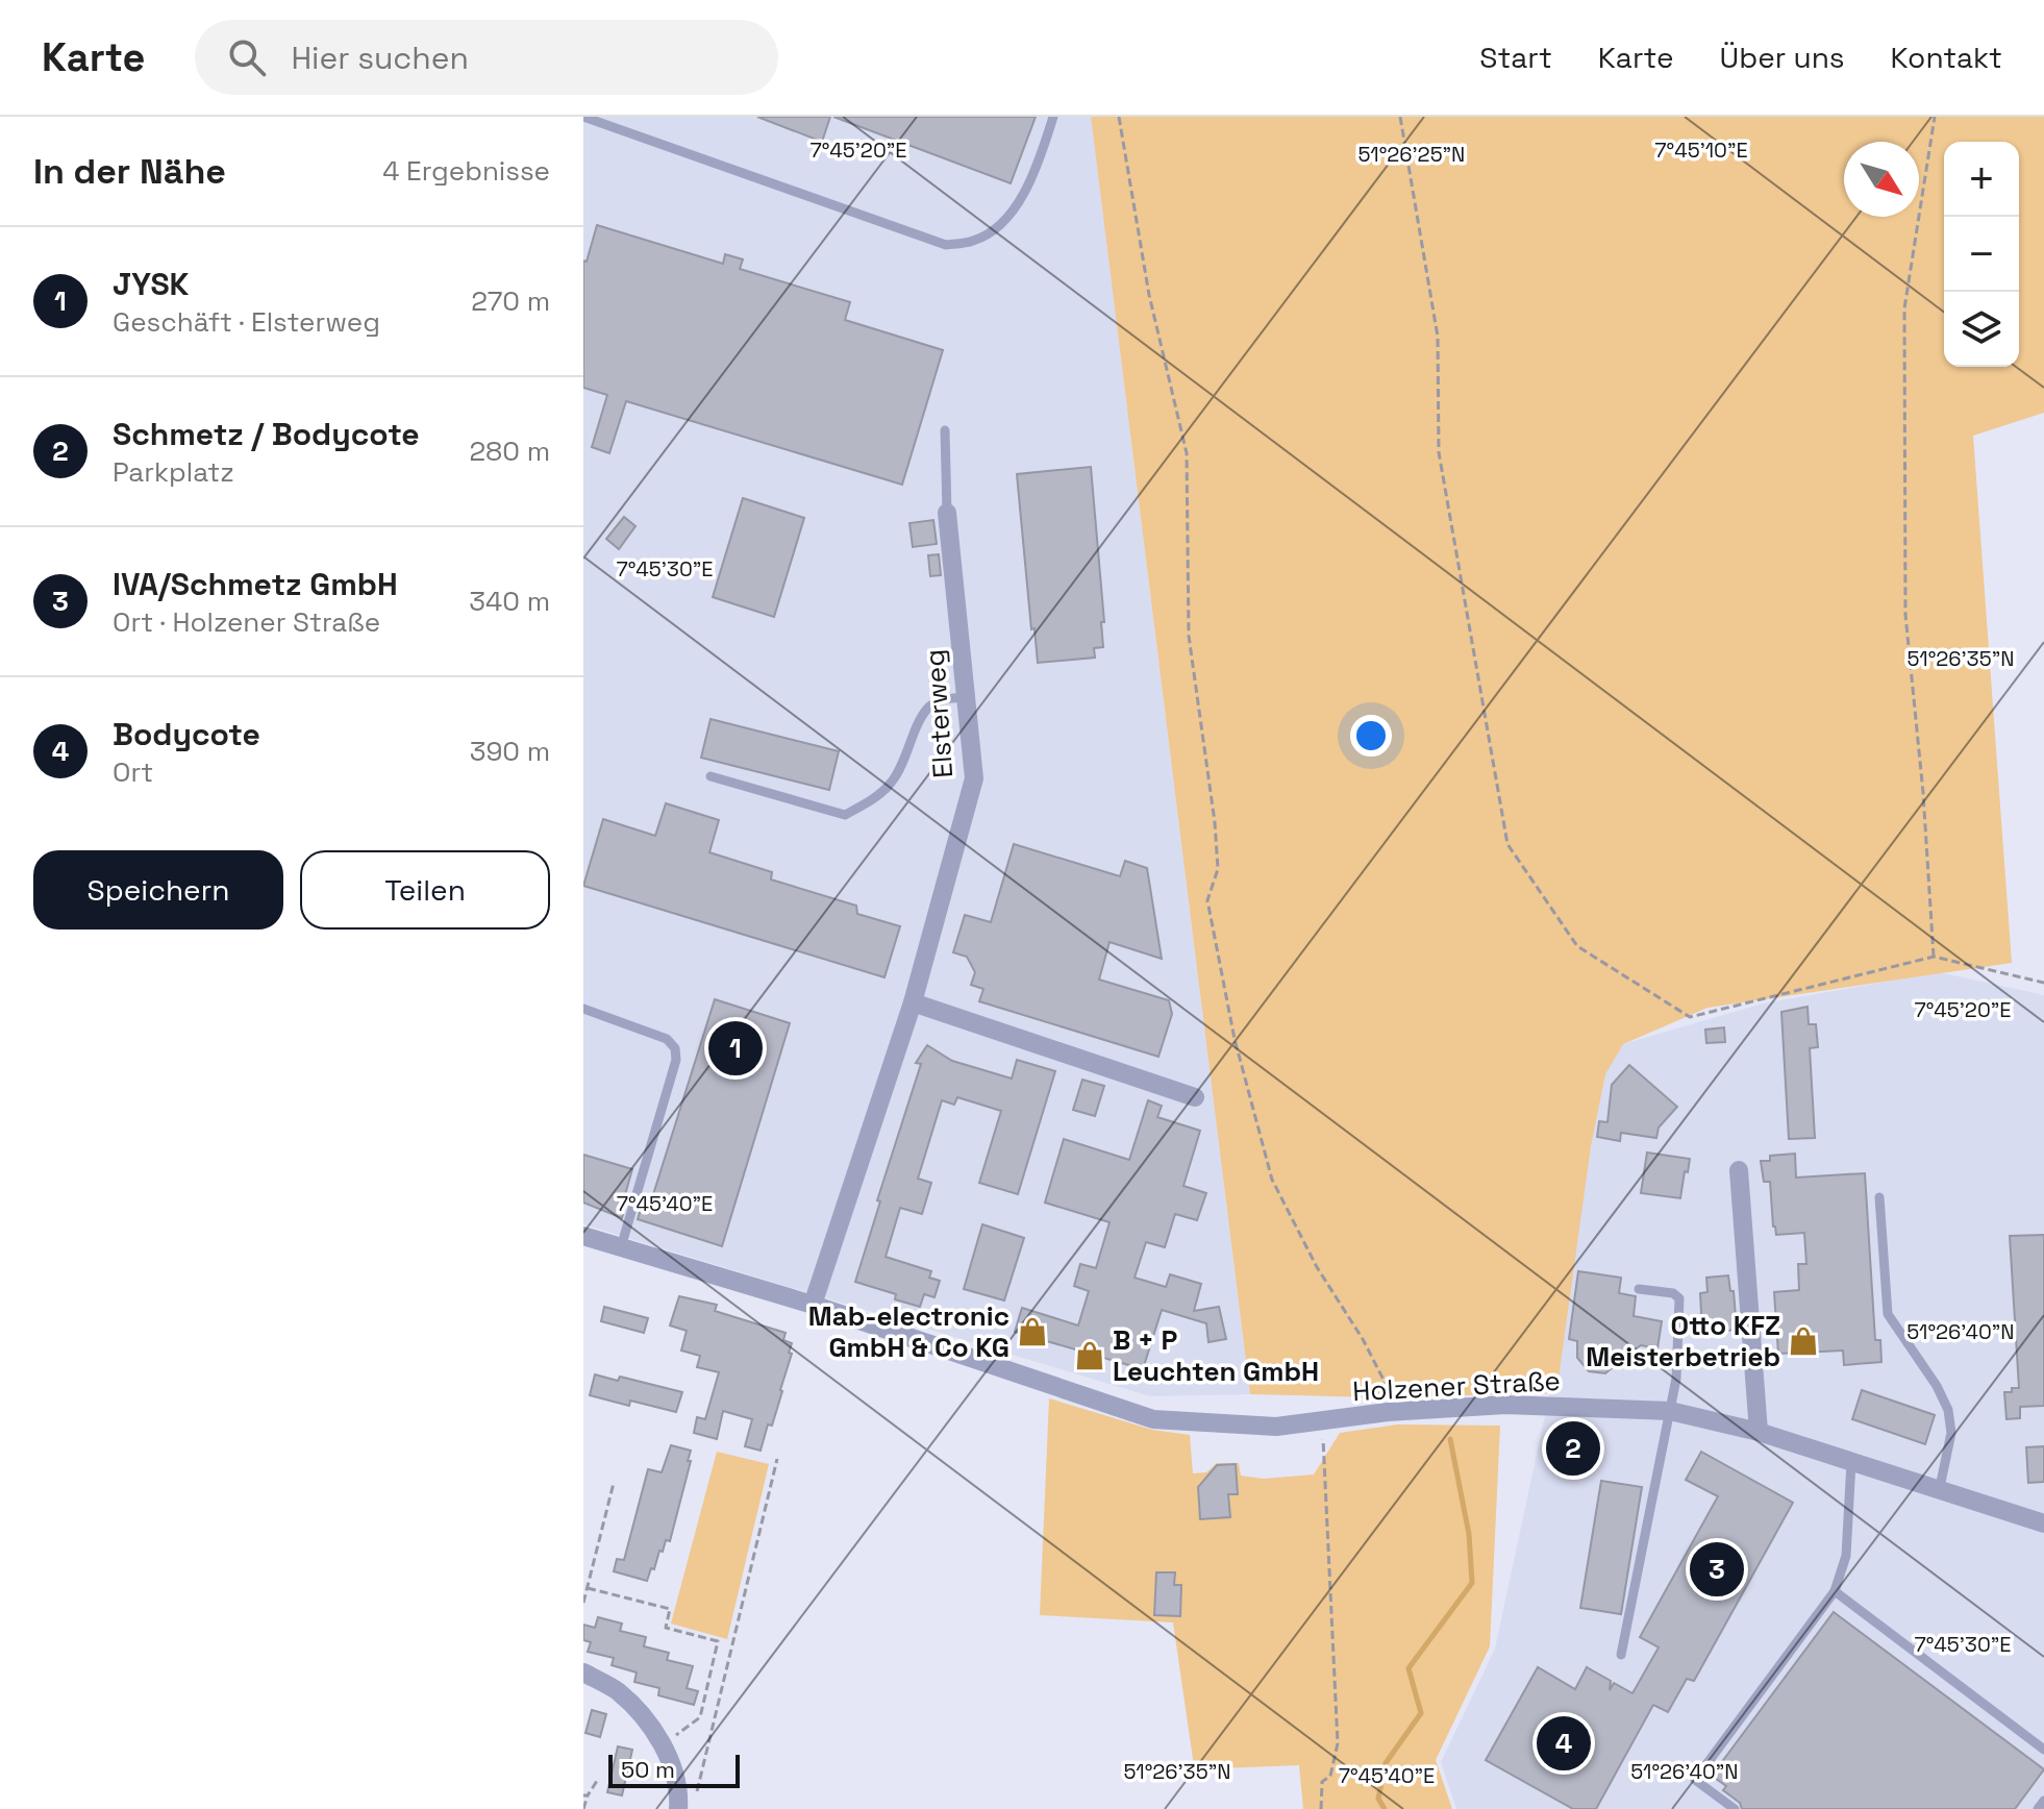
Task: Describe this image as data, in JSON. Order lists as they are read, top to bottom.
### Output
{
  "streets": {
    "street": ["Elsterweg", "Holzener Straße"]
  },
  "crossings": [
    ["Elsterweg", "Holzener Straße"]
  ],
  "places": {
    "shop": ["Mab-electronic GmbH & Co KG", "Otto KFZ Meisterbetrieb", "B + P Leuchten GmbH"]
  },
  "scale_bar": "50 m",
  "north": "bottom right",
  "page": {
    "header": "Karte",
    "search": "Hier suchen",
    "nav": [
      "Start",
      "Karte",
      "Über uns",
      "Kontakt"
    ],
    "heading": ["In der Nähe", "4 Ergebnisse"],
    "map_buttons": ["+", "−"],
    "list": [
      {
        "mark": "1",
        "name": "JYSK",
        "note": "Geschäft · Elsterweg",
        "value": "270 m"
      },
      {
        "mark": "2",
        "name": "Schmetz / Bodycote",
        "note": "Parkplatz",
        "value": "280 m"
      },
      {
        "mark": "3",
        "name": "IVA/Schmetz GmbH",
        "note": "Ort · Holzener Straße",
        "value": "340 m"
      },
      {
        "mark": "4",
        "name": "Bodycote",
        "note": "Ort",
        "value": "390 m"
      }
    ],
    "buttons": ["Speichern", "Teilen"],
    "pins": [
      "1",
      "2",
      "3",
      "4"
    ],
    "scale": "50 m"
  },
  "coordinates": [
    "7°45'20\"E",
    "7°45'10\"E",
    "51°26'25\"N",
    "7°45'30\"E",
    "51°26'35\"N",
    "7°45'40\"E",
    "51°26'40\"N"
  ]
}
